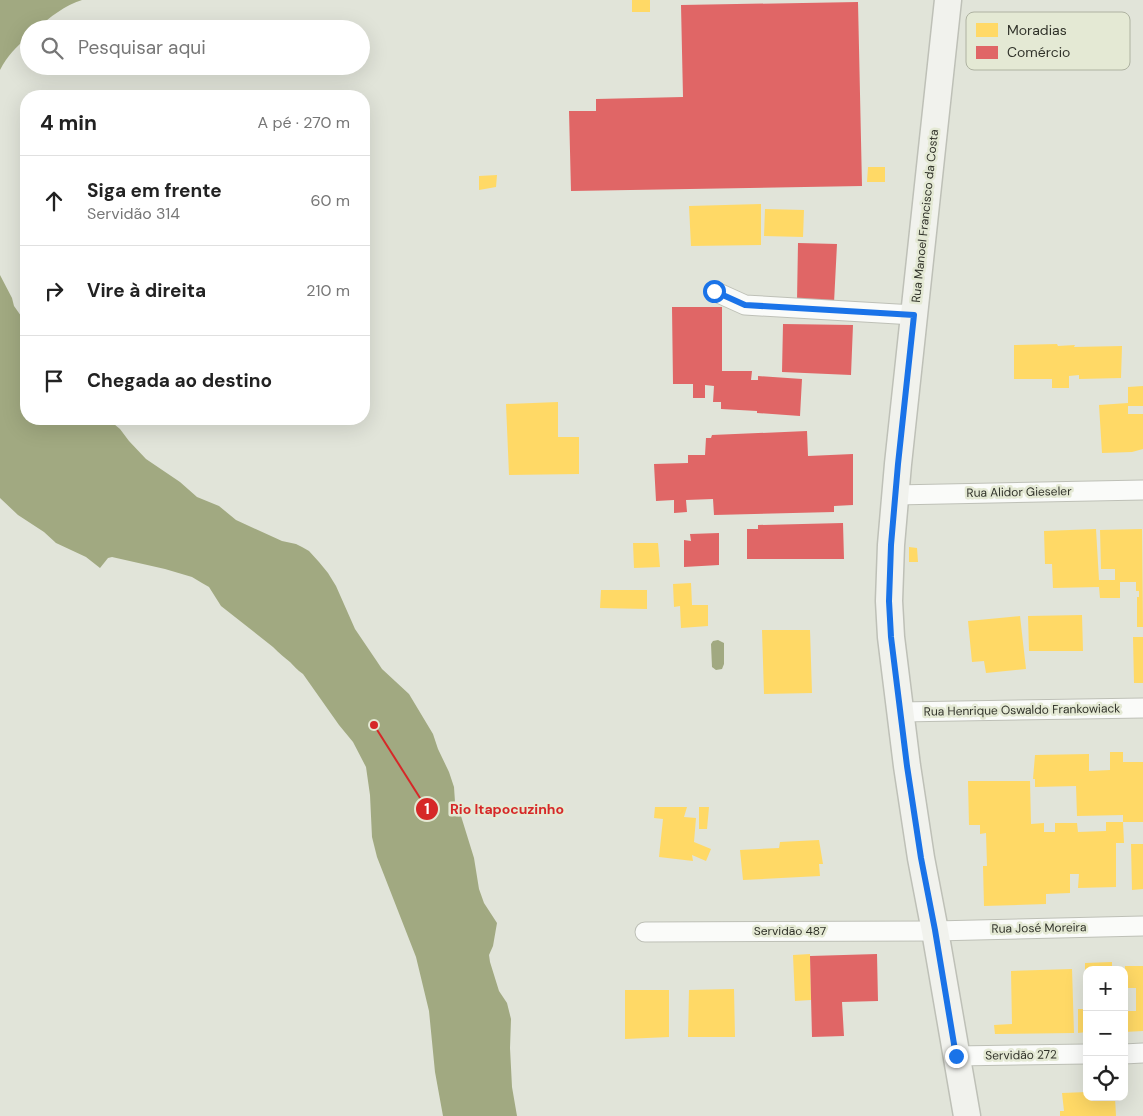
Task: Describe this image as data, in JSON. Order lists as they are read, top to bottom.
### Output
{
  "streets": {
    "main road": ["Rua Manoel Francisco da Costa"],
    "street": [
      "Rua Alidor Gieseler",
      "Rua Henrique Oswaldo Frankowiack",
      "Rua José Moreira",
      "Servidão 487",
      "Servidão 272"
    ]
  },
  "crossings": [
    ["Rua Manoel Francisco da Costa", "Rua Alidor Gieseler"],
    ["Rua Manoel Francisco da Costa", "Rua Henrique Oswaldo Frankowiack"],
    ["Rua Manoel Francisco da Costa", "Rua José Moreira"],
    ["Rua Manoel Francisco da Costa", "Servidão 487"],
    ["Rua Manoel Francisco da Costa", "Servidão 272"],
    ["Rua José Moreira", "Servidão 487"]
  ],
  "places": ["Rio Itapocuzinho"],
  "legend": ["Moradias", "Comércio"],
  "page": {
    "search": "Pesquisar aqui",
    "heading": ["4 min", "A pé · 270 m"],
    "list": [
      ["Siga em frente", "Servidão 314", "60 m"],
      ["Vire à direita", "210 m"],
      "Chegada ao destino"
    ],
    "map_buttons": ["+", "−"]
  }
}
